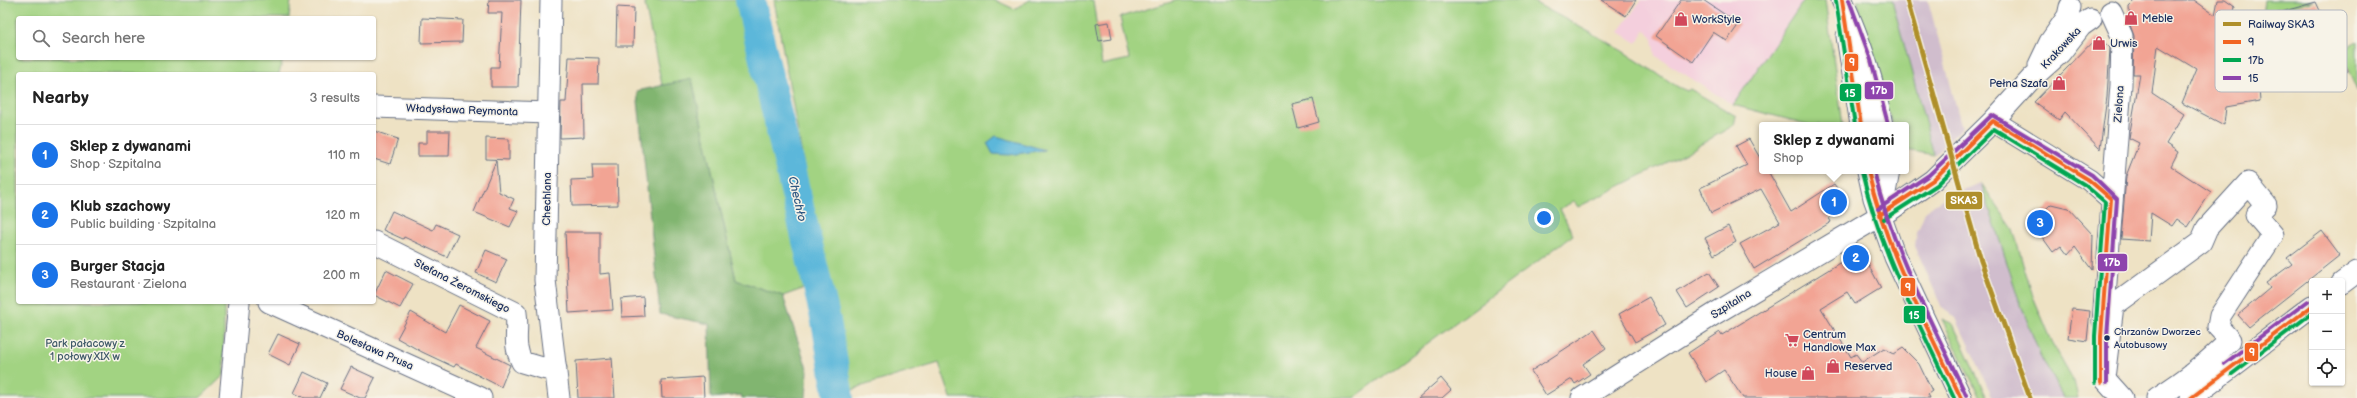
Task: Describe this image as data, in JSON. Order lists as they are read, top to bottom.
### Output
{
  "streets": {
    "street": [
      "Krakowska",
      "Zielona",
      "Władysława Reymonta",
      "Chechlana",
      "Stefana Żeromskiego",
      "Szpitalna",
      "Bolesława Prusa"
    ]
  },
  "crossings": [
    ["Krakowska", "Szpitalna"],
    ["Władysława Reymonta", "Chechlana"],
    ["Chechlana", "Stefana Żeromskiego"]
  ],
  "water": ["Chechło"],
  "parks": ["Park pałacowy z 1 połowy XIX w"],
  "places": {
    "shop": [
      "Meble",
      "WorkStyle",
      "Urwis",
      "Pełna Szafa",
      "Reserved",
      "House"
    ],
    "other": ["Chrzanów Dworzec Autobusowy"],
    "supermarket": ["Centrum Handlowe Max"]
  },
  "lines": [
    "rail line SKA3",
    "transit line 9",
    "transit line 17b",
    "transit line 15"
  ],
  "legend": [
    "Railway SKA3",
    "9",
    "17b",
    "15"
  ],
  "page": {
    "search": "Search here",
    "heading": ["Nearby", "3 results"],
    "popup": ["Sklep z dywanami", "Shop"],
    "list": [
      {
        "mark": "1",
        "name": "Sklep z dywanami",
        "note": "Shop · Szpitalna",
        "value": "110 m"
      },
      {
        "mark": "2",
        "name": "Klub szachowy",
        "note": "Public building · Szpitalna",
        "value": "120 m"
      },
      {
        "mark": "3",
        "name": "Burger Stacja",
        "note": "Restaurant · Zielona",
        "value": "200 m"
      }
    ],
    "pins": ["1", "3", "2"],
    "map_buttons": ["+", "−"]
  }
}
